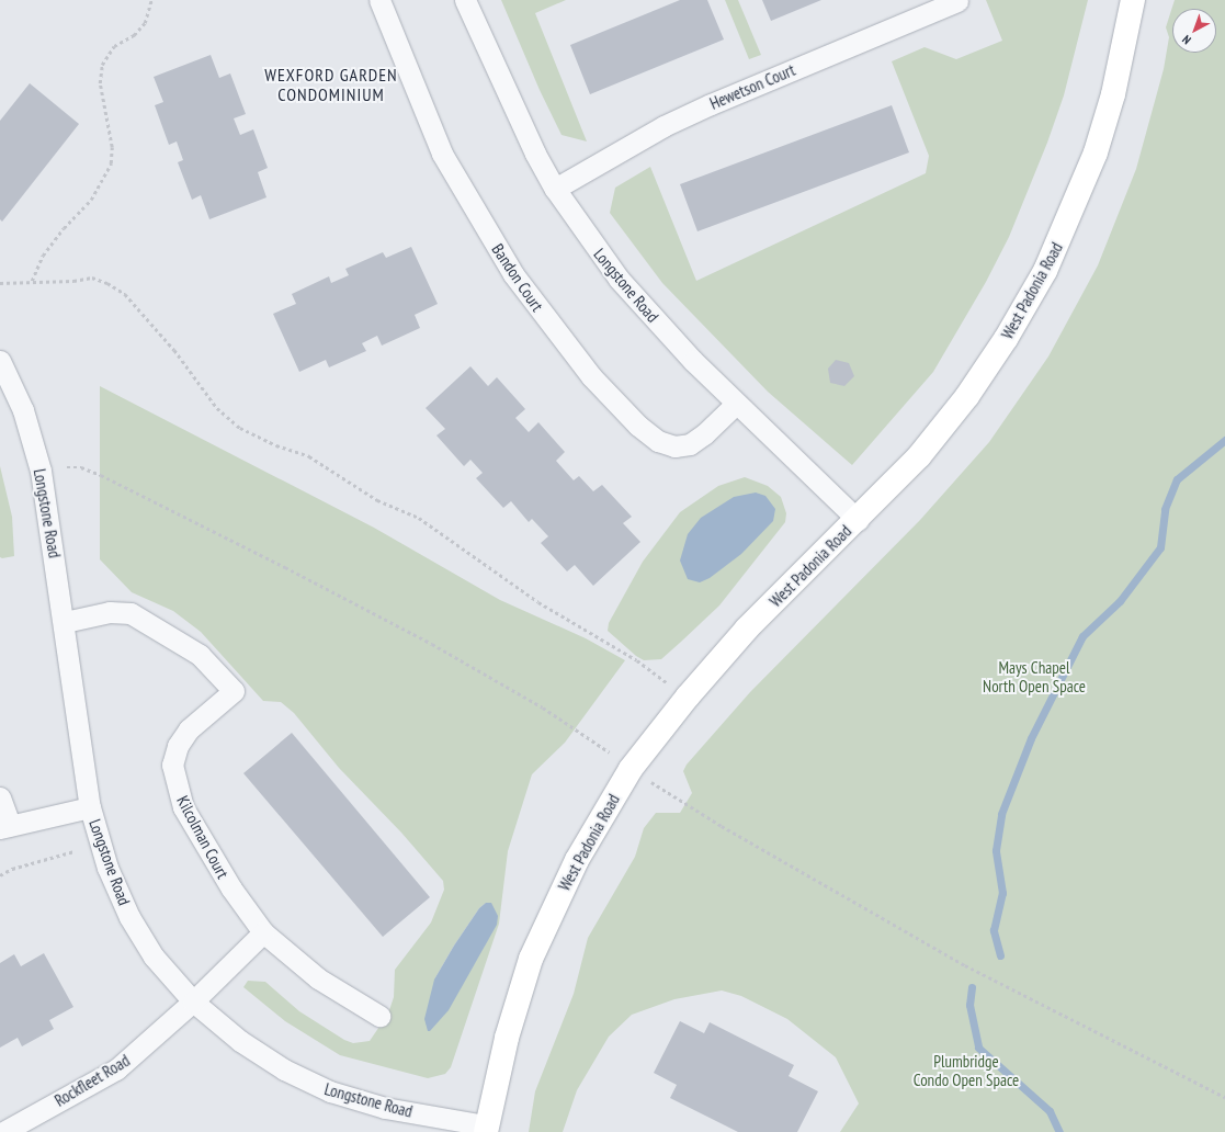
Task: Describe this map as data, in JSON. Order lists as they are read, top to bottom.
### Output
{
  "streets": {
    "main road": ["West Padonia Road"],
    "street": [
      "Hewetson Court",
      "Bandon Court",
      "Longstone Road",
      "Kilcolman Court",
      "Rockfleet Road"
    ]
  },
  "crossings": [
    ["Hewetson Court", "Longstone Road"],
    ["Bandon Court", "Longstone Road"],
    ["Longstone Road", "West Padonia Road"],
    ["Longstone Road", "Kilcolman Court"],
    ["Longstone Road", "Rockfleet Road"]
  ],
  "districts": ["WEXFORD GARDEN CONDOMINIUM"],
  "parks": ["Mays Chapel North Open Space", "Plumbridge Condo Open Space"],
  "north": "bottom left"
}
